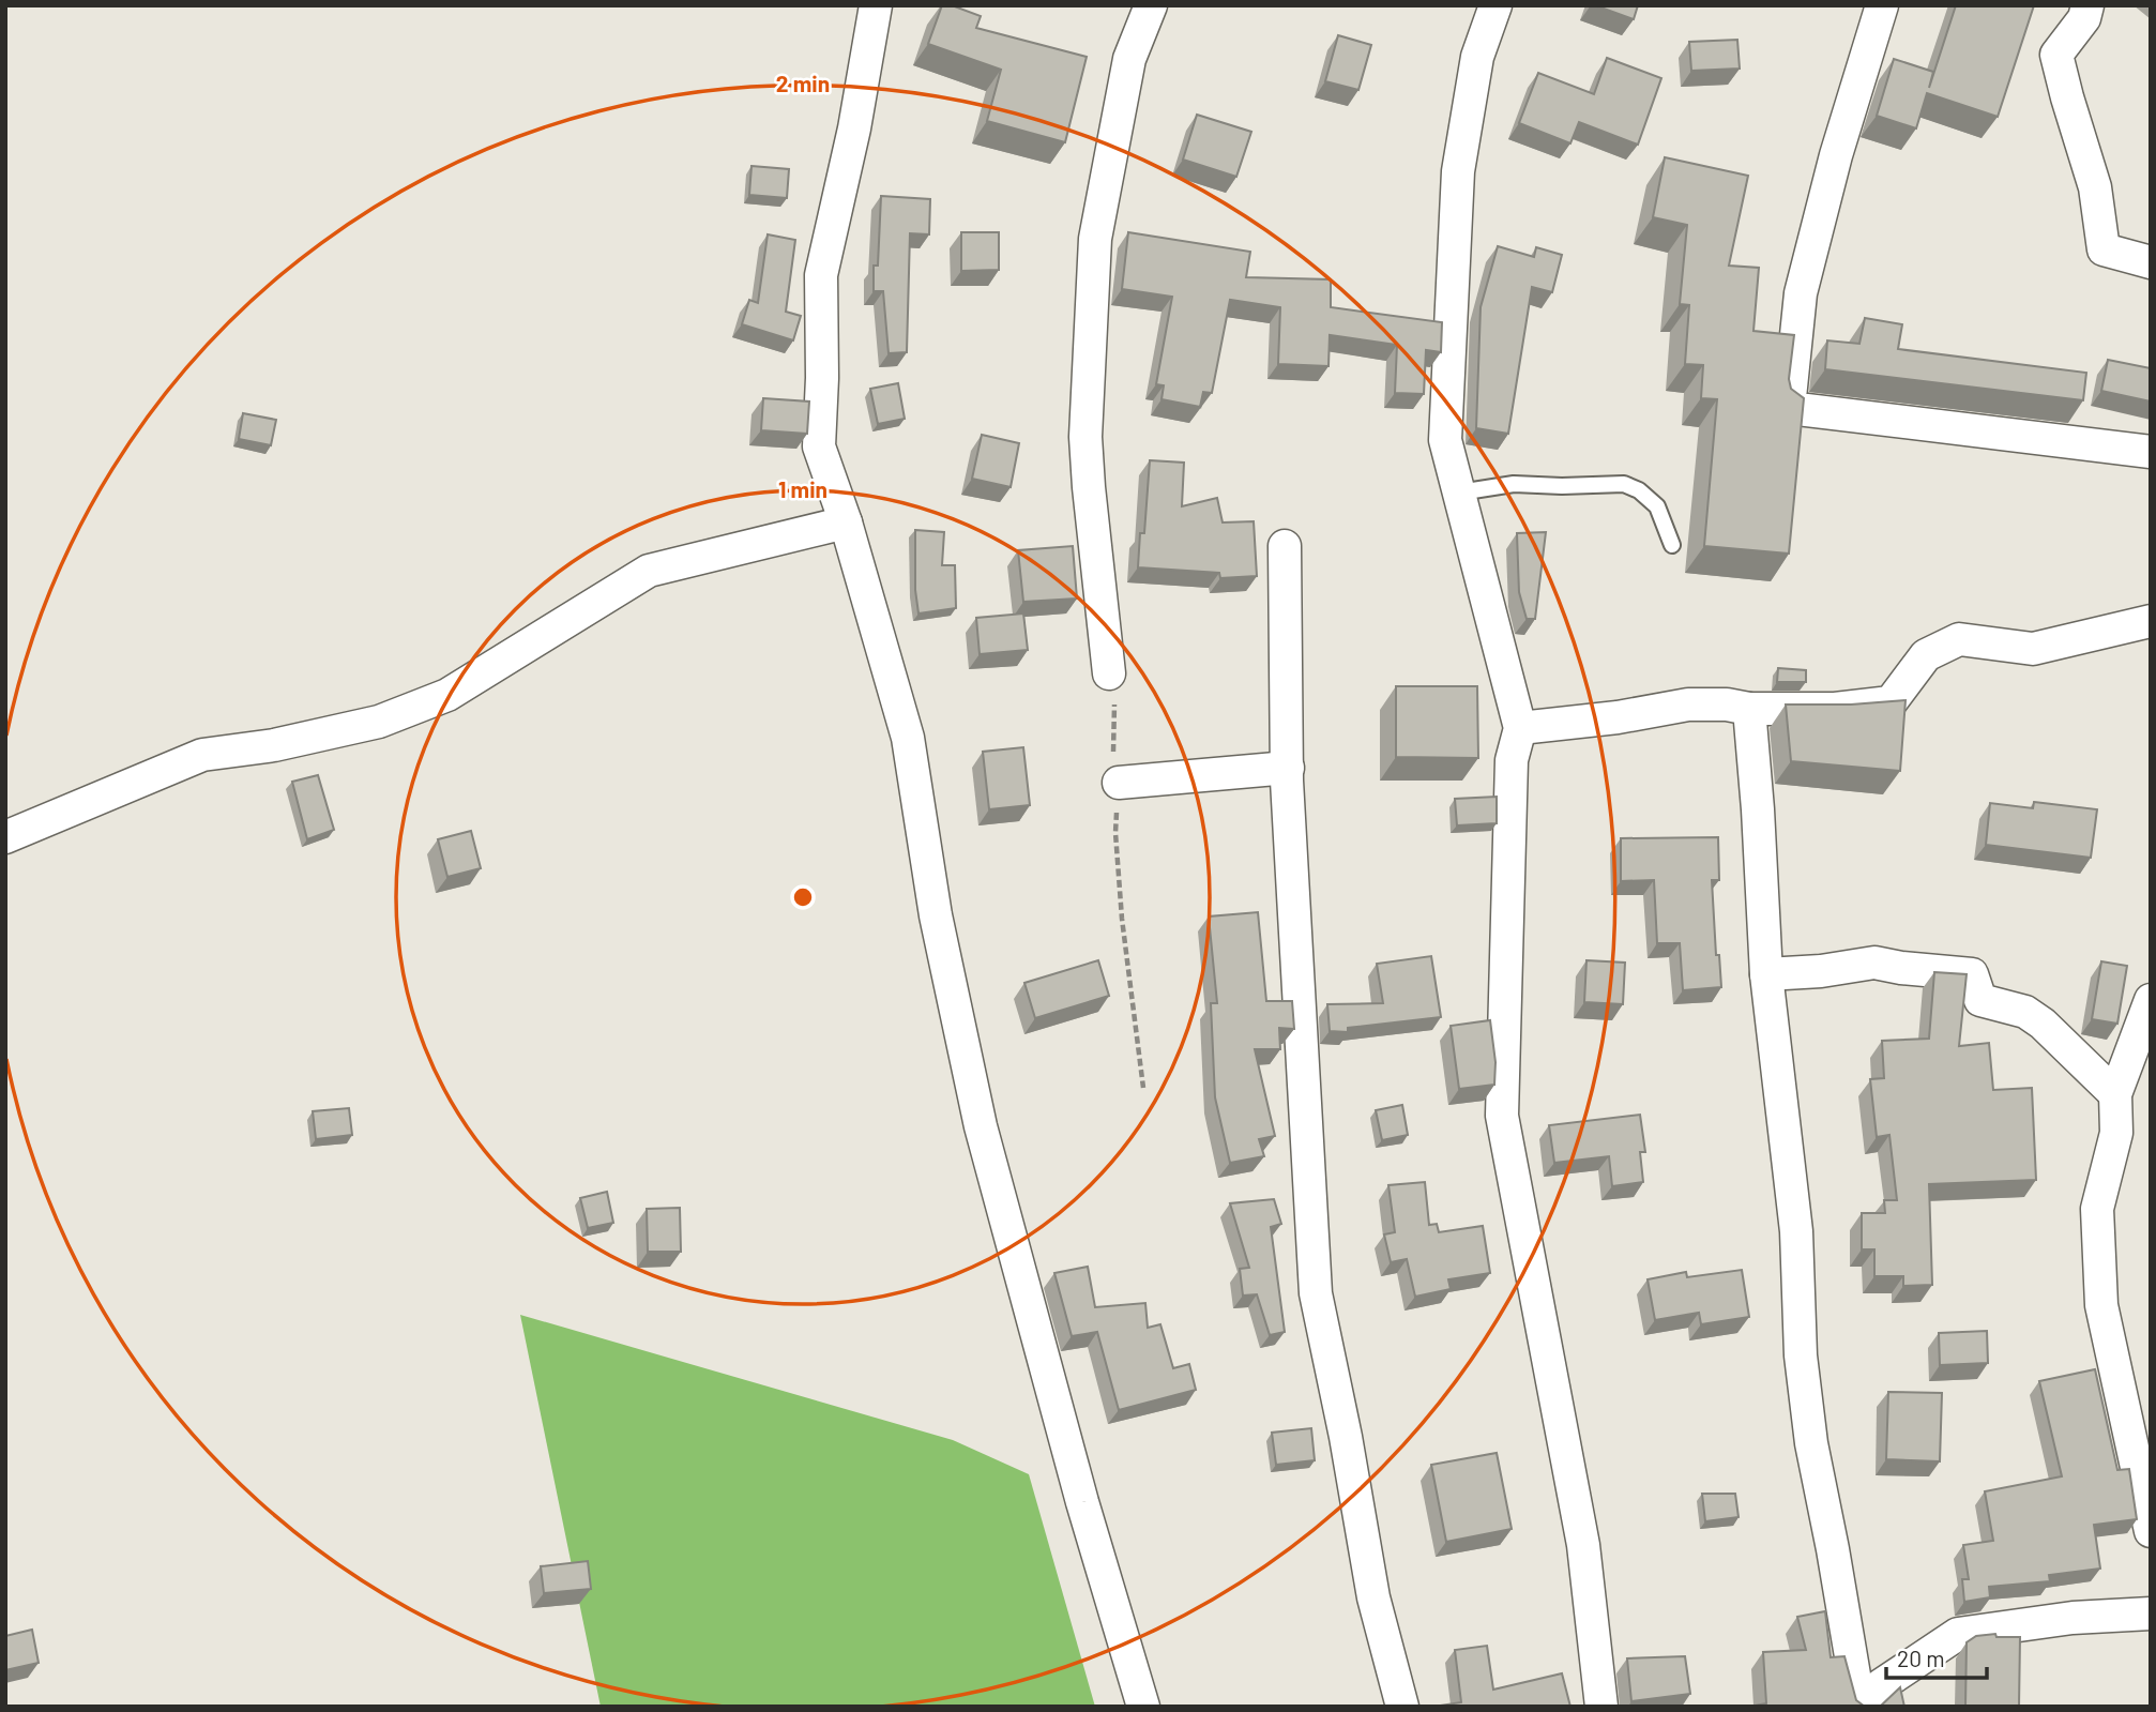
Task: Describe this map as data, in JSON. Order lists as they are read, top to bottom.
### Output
{
  "scale_bar": "20 m",
  "rings": ["2 min", "1 min"]
}
